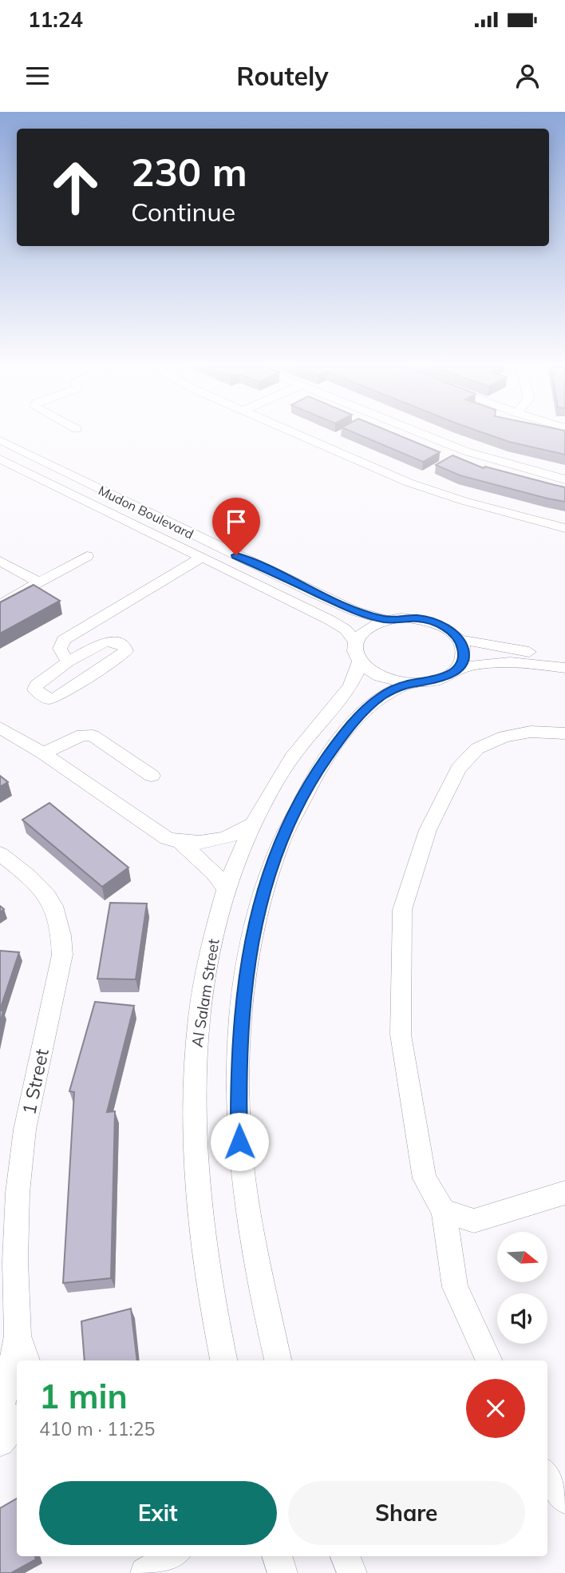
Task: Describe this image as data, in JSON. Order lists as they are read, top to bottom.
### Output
{
  "streets": {
    "street": ["Mudon Boulevard", "Al Salam Street", "1 Street"]
  },
  "crossings": [
    ["Mudon Boulevard", "Al Salam Street"]
  ],
  "north": "right",
  "page": {
    "status": "11:24",
    "header": "Routely",
    "turn": ["230 m", "Continue"],
    "heading": ["1 min", "410 m · 11:25"],
    "buttons": ["Exit", "Share"]
  }
}
